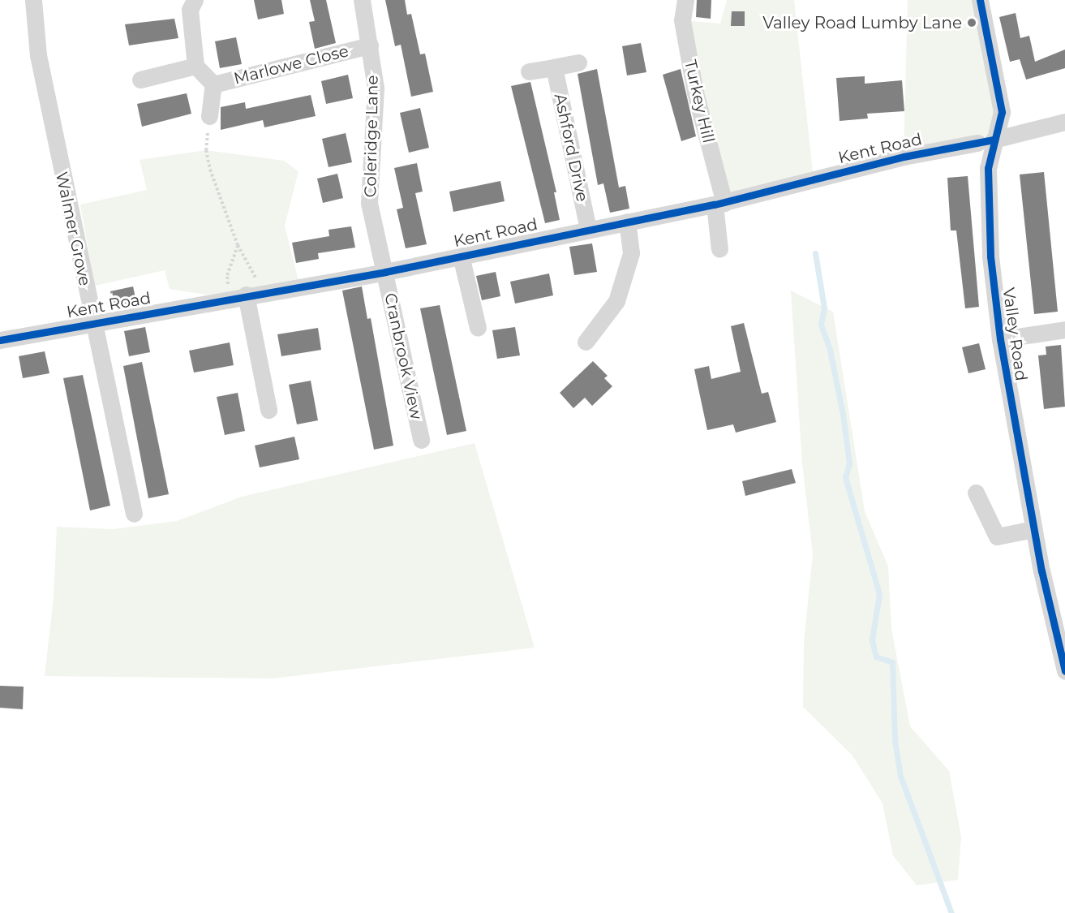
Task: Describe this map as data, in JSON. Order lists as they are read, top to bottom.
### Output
{
  "streets": {
    "street": [
      "Marlowe Close",
      "Turkey Hill",
      "Coleridge Lane",
      "Ashford Drive",
      "Kent Road",
      "Walmer Grove",
      "Valley Road",
      "Cranbrook View"
    ]
  },
  "crossings": [
    ["Marlowe Close", "Coleridge Lane"],
    ["Turkey Hill", "Kent Road"],
    ["Coleridge Lane", "Kent Road"],
    ["Coleridge Lane", "Cranbrook View"],
    ["Ashford Drive", "Kent Road"],
    ["Kent Road", "Walmer Grove"],
    ["Kent Road", "Valley Road"],
    ["Kent Road", "Cranbrook View"]
  ],
  "places": ["Valley Road Lumby Lane"]
}
